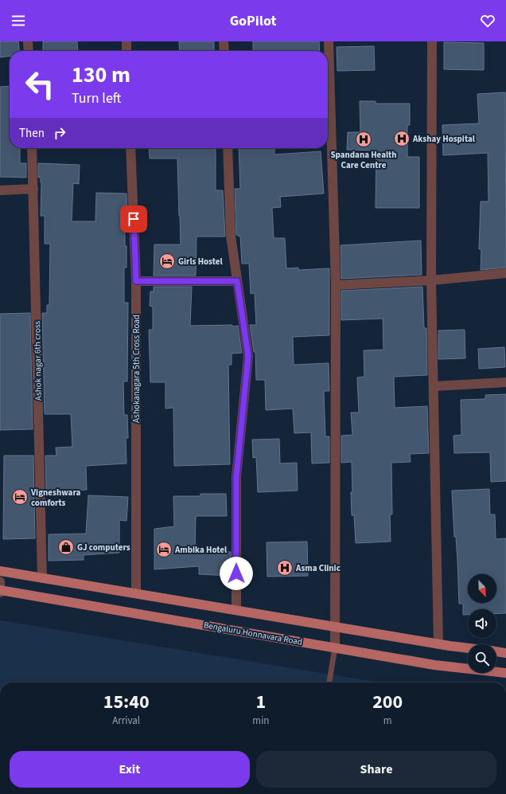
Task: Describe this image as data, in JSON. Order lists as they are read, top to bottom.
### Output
{
  "streets": {
    "main road": ["Bengaluru Honnavara Road"],
    "street": ["Ashok nagar 6th cross", "Ashokanagara 5th Cross Road"]
  },
  "places": {
    "hospital": ["Akshay Hospital", "Spandana Health Care Centre", "Asma Clinic"],
    "hotel": ["Girls Hostel", "Vigneshwara comforts", "Ambika Hotel"],
    "shop": ["GJ computers"]
  },
  "north": "bottom right",
  "page": {
    "header": "GoPilot",
    "turn": ["130 m", "Turn left"],
    "then": "Then",
    "eta": [
      "15:40",
      "Arrival",
      "1",
      "min",
      "200",
      "m"
    ],
    "buttons": ["Exit", "Share"]
  }
}
